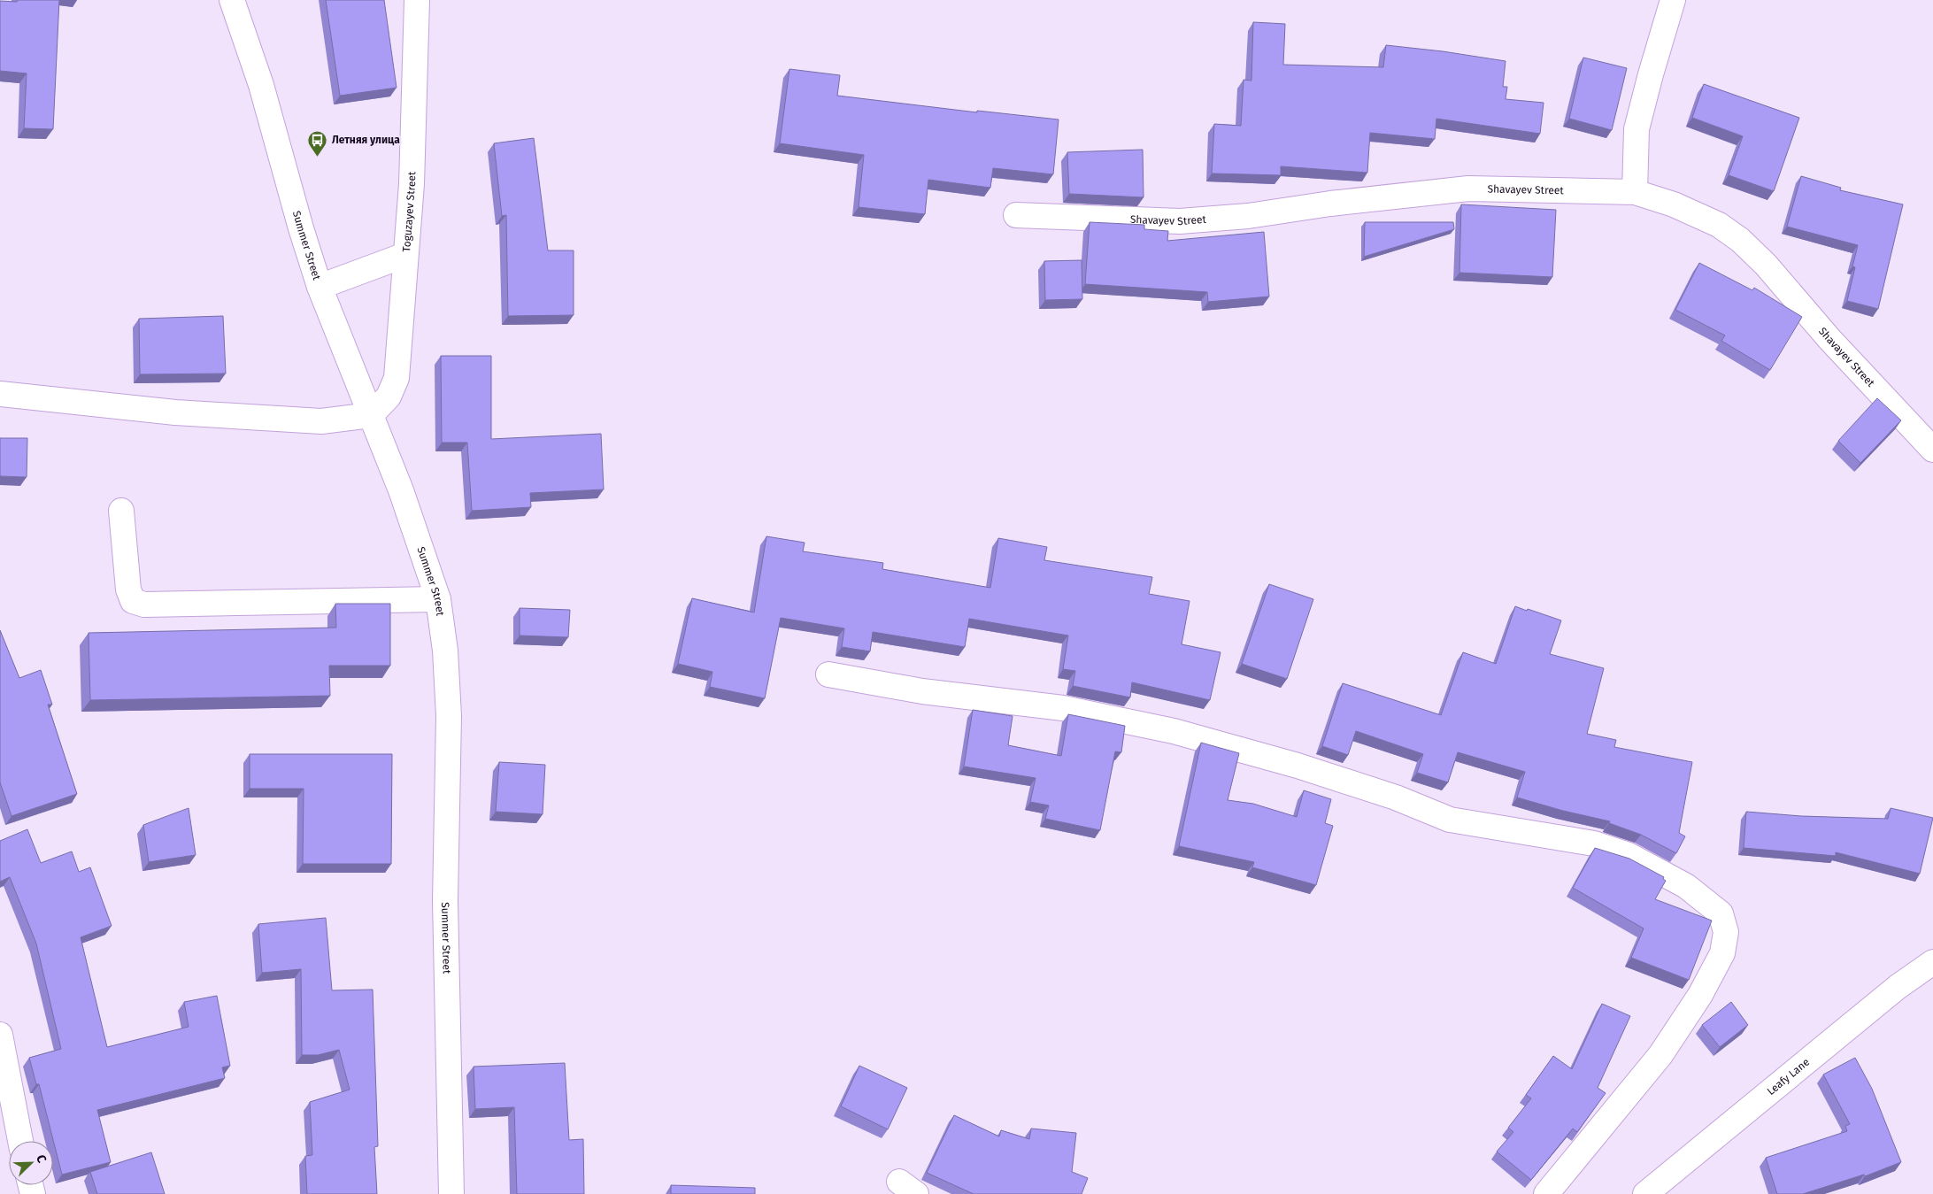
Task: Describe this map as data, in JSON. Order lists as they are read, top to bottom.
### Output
{
  "streets": {
    "street": [
      "Shavayev Street",
      "Toguzayev Street",
      "Summer Street",
      "Leafy Lane"
    ]
  },
  "crossings": [
    ["Toguzayev Street", "Summer Street"]
  ],
  "places": {
    "bus stop": ["Летняя улица"]
  },
  "north": "top right"
}
